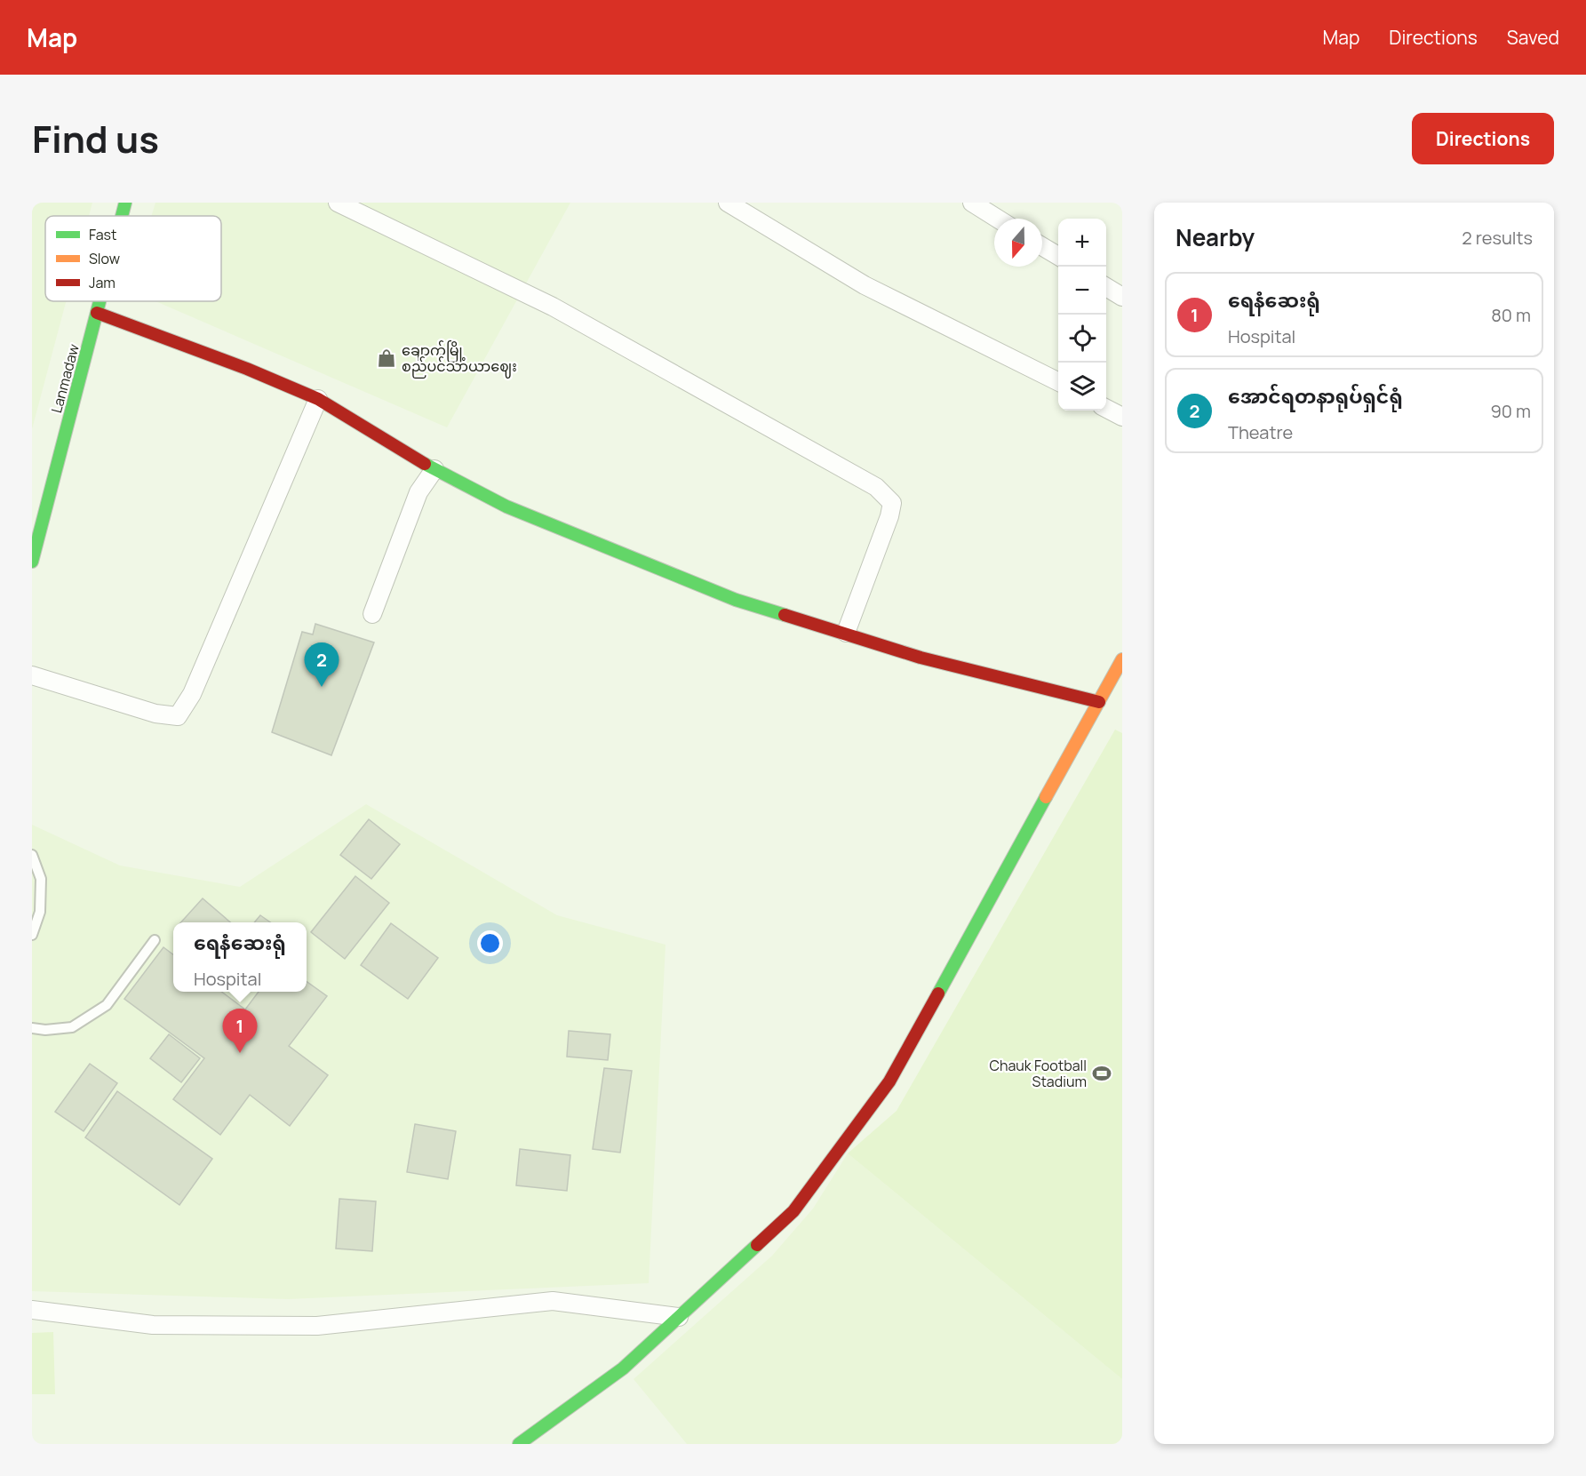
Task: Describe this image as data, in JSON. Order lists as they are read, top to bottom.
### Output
{
  "streets": {
    "street": ["Lanmadaw"]
  },
  "places": {
    "shop": ["ချောက်မြို့ စည်ပင်သာယာဈေး"],
    "sports": ["Chauk Football Stadium"]
  },
  "legend": ["Fast", "Slow", "Jam"],
  "north": "bottom",
  "page": {
    "header": "Map",
    "nav": ["Map", "Directions", "Saved"],
    "title": "Find us",
    "buttons": "Directions",
    "heading": ["Nearby", "2 results"],
    "map_buttons": ["+", "−"],
    "list": [
      {
        "mark": "1",
        "name": "ရေနံဆေးရုံ",
        "note": "Hospital",
        "value": "80 m"
      },
      {
        "mark": "2",
        "name": "အောင်ရတနာရုပ်ရှင်ရုံ",
        "note": "Theatre",
        "value": "90 m"
      }
    ],
    "pins": ["2", "1"],
    "popup": ["ရေနံဆေးရုံ", "Hospital"]
  }
}
